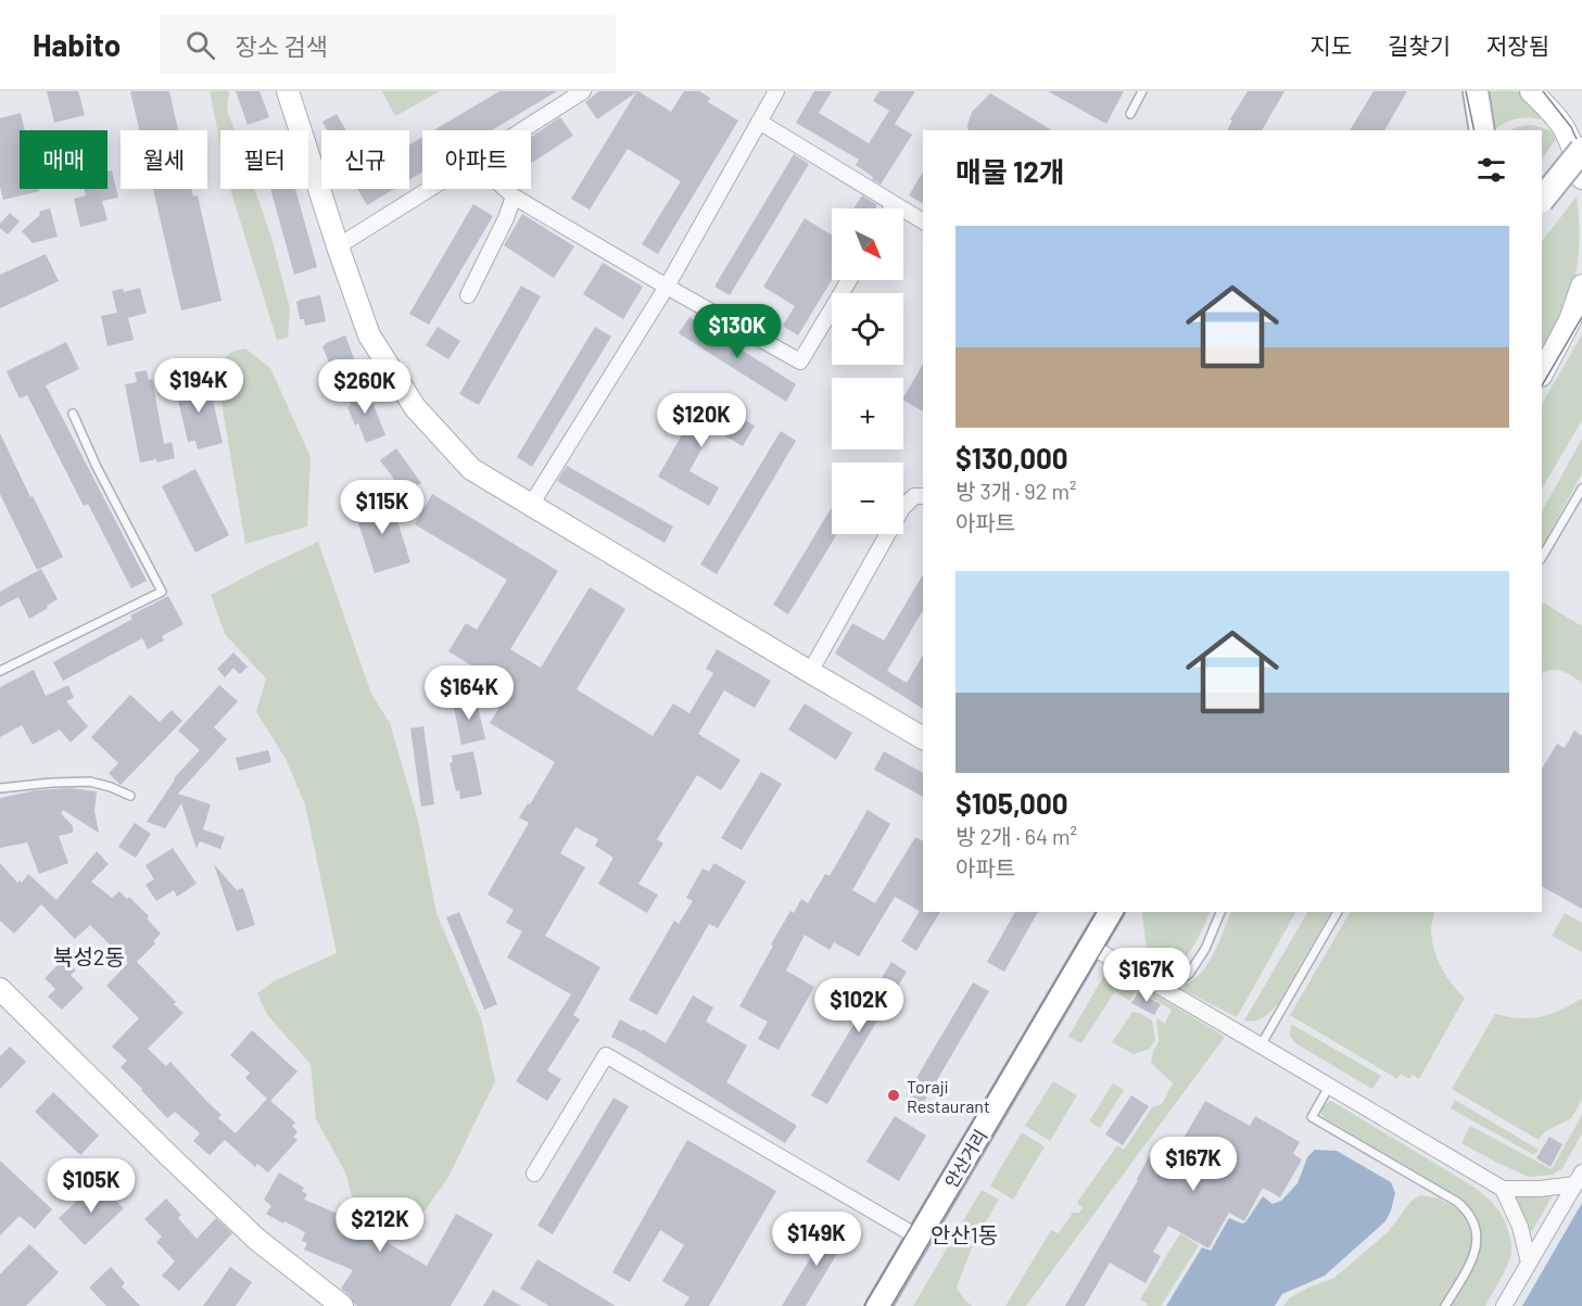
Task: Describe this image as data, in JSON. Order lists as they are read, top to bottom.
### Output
{
  "streets": {
    "main road": ["안산거리"]
  },
  "districts": ["북성2동", "안산1동"],
  "places": ["Toraji Restaurant"],
  "north": "bottom right",
  "page": {
    "header": "Habito",
    "search": "장소 검색",
    "nav": ["지도", "길찾기", "저장됨"],
    "chip": [
      "매매",
      "월세",
      "필터",
      "신규",
      "아파트"
    ],
    "heading": "매물 12개",
    "map_buttons": ["+", "−"],
    "list": [
      {
        "name": "$130,000",
        "note": "방 3개 · 92 m² · 아파트"
      },
      {
        "name": "$105,000",
        "note": "방 2개 · 64 m² · 아파트"
      }
    ],
    "price": [
      "$130K",
      "$194K",
      "$260K",
      "$120K",
      "$115K",
      "$164K",
      "$167K",
      "$102K",
      "$167K",
      "$105K",
      "$212K",
      "$149K"
    ]
  }
}
